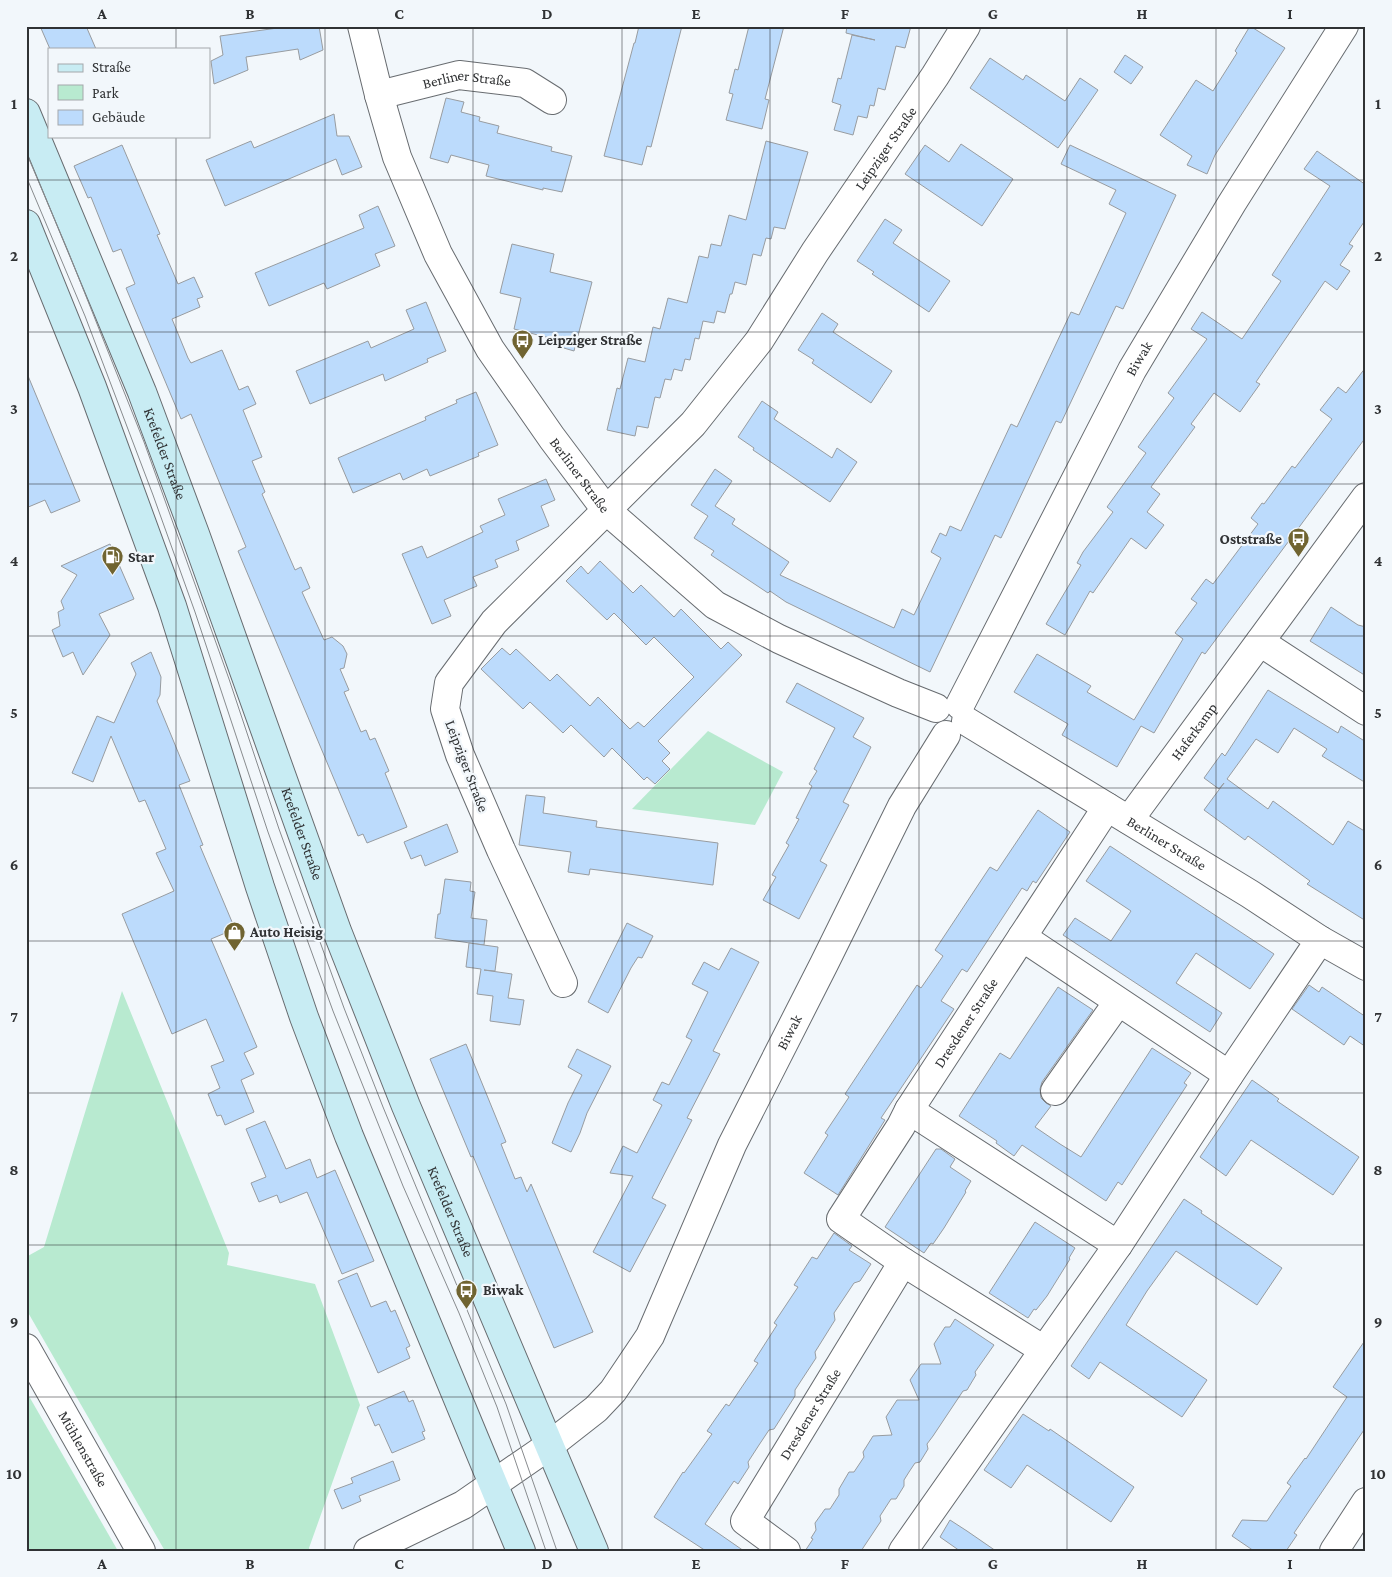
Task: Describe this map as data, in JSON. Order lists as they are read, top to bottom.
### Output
{
  "streets": {
    "main road": ["Krefelder Straße"],
    "street": [
      "Berliner Straße",
      "Leipziger Straße",
      "Biwak",
      "Haferkamp",
      "Dresdener Straße",
      "Mühlenstraße"
    ]
  },
  "crossings": [
    ["Berliner Straße", "Leipziger Straße"],
    ["Berliner Straße", "Biwak"],
    ["Berliner Straße", "Haferkamp"],
    ["Berliner Straße", "Dresdener Straße"],
    ["Biwak", "Krefelder Straße"],
    ["Haferkamp", "Dresdener Straße"]
  ],
  "places": {
    "bus stop": ["Leipziger Straße", "Oststraße", "Biwak"],
    "fuel station": ["Star"],
    "shop": ["Auto Heisig"]
  },
  "legend": ["Straße", "Park", "Gebäude"],
  "grid": {
    "columns": [
      "A",
      "B",
      "C",
      "D",
      "E",
      "F",
      "G",
      "H",
      "I"
    ],
    "rows": [
      "1",
      "2",
      "3",
      "4",
      "5",
      "6",
      "7",
      "8",
      "9",
      "10"
    ]
  }
}
